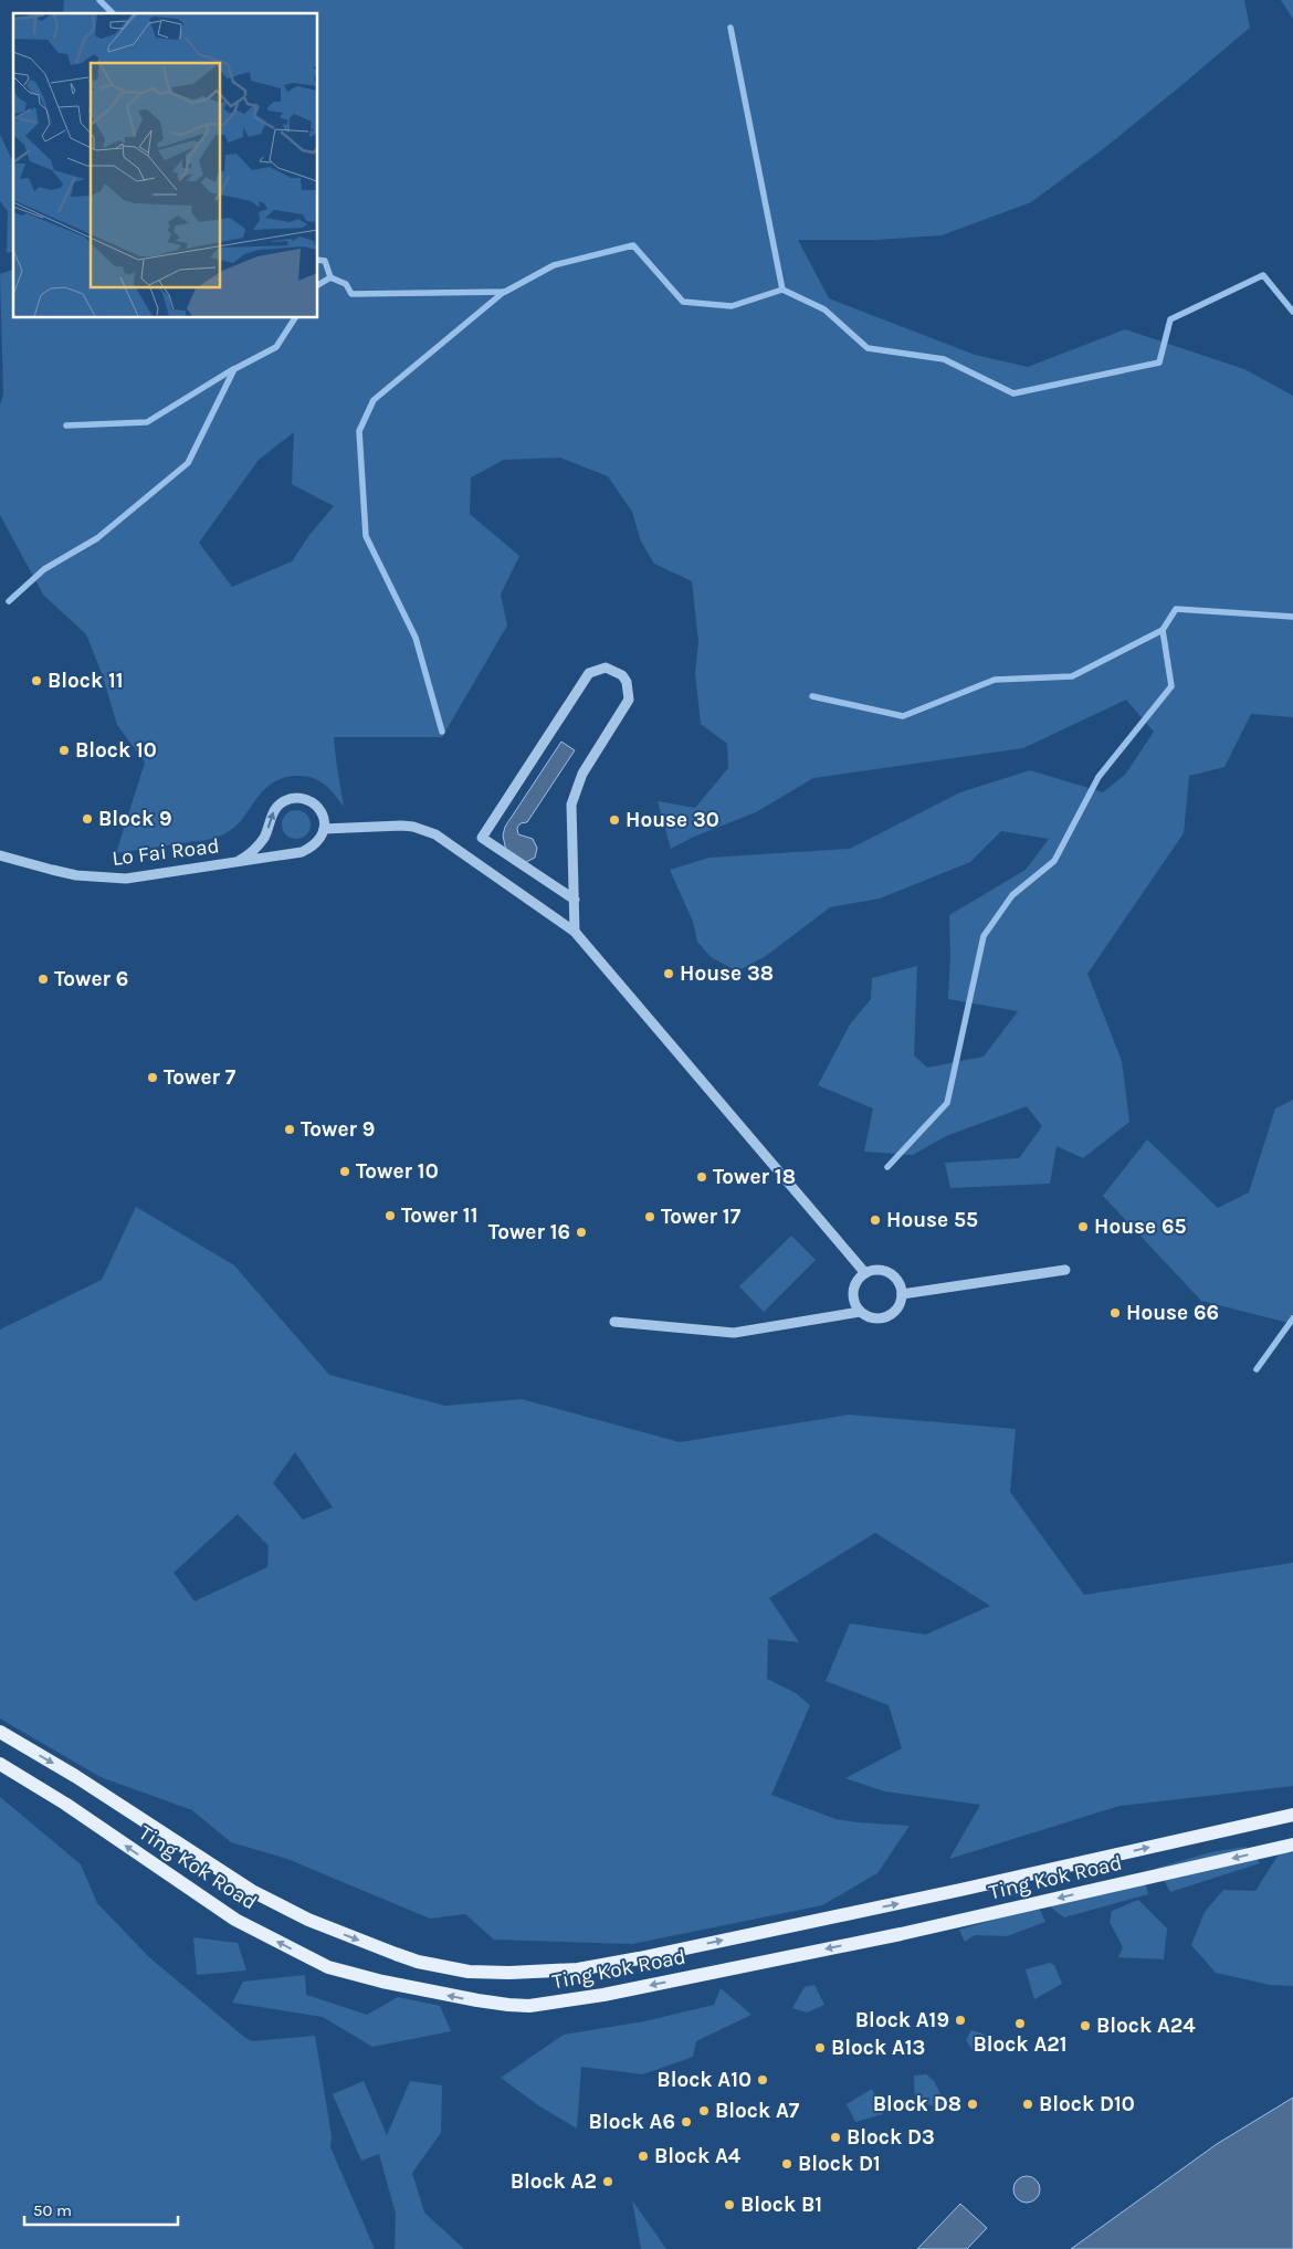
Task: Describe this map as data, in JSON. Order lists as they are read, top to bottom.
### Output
{
  "streets": {
    "main road": ["Ting Kok Road"],
    "street": ["Lo Fai Road"]
  },
  "places": [
    "Block 11",
    "Block 10",
    "Block 9",
    "House 30",
    "House 38",
    "Tower 6",
    "Tower 7",
    "Tower 9",
    "Tower 10",
    "Tower 18",
    "Tower 11",
    "Tower 17",
    "House 55",
    "House 65",
    "Tower 16",
    "House 66",
    "Block A19",
    "Block A21",
    "Block A24",
    "Block A13",
    "Block A10",
    "Block D8",
    "Block D10",
    "Block A7",
    "Block A6",
    "Block D3",
    "Block A4",
    "Block D1",
    "Block A2",
    "Block B1"
  ],
  "scale_bar": "50 m"
}
